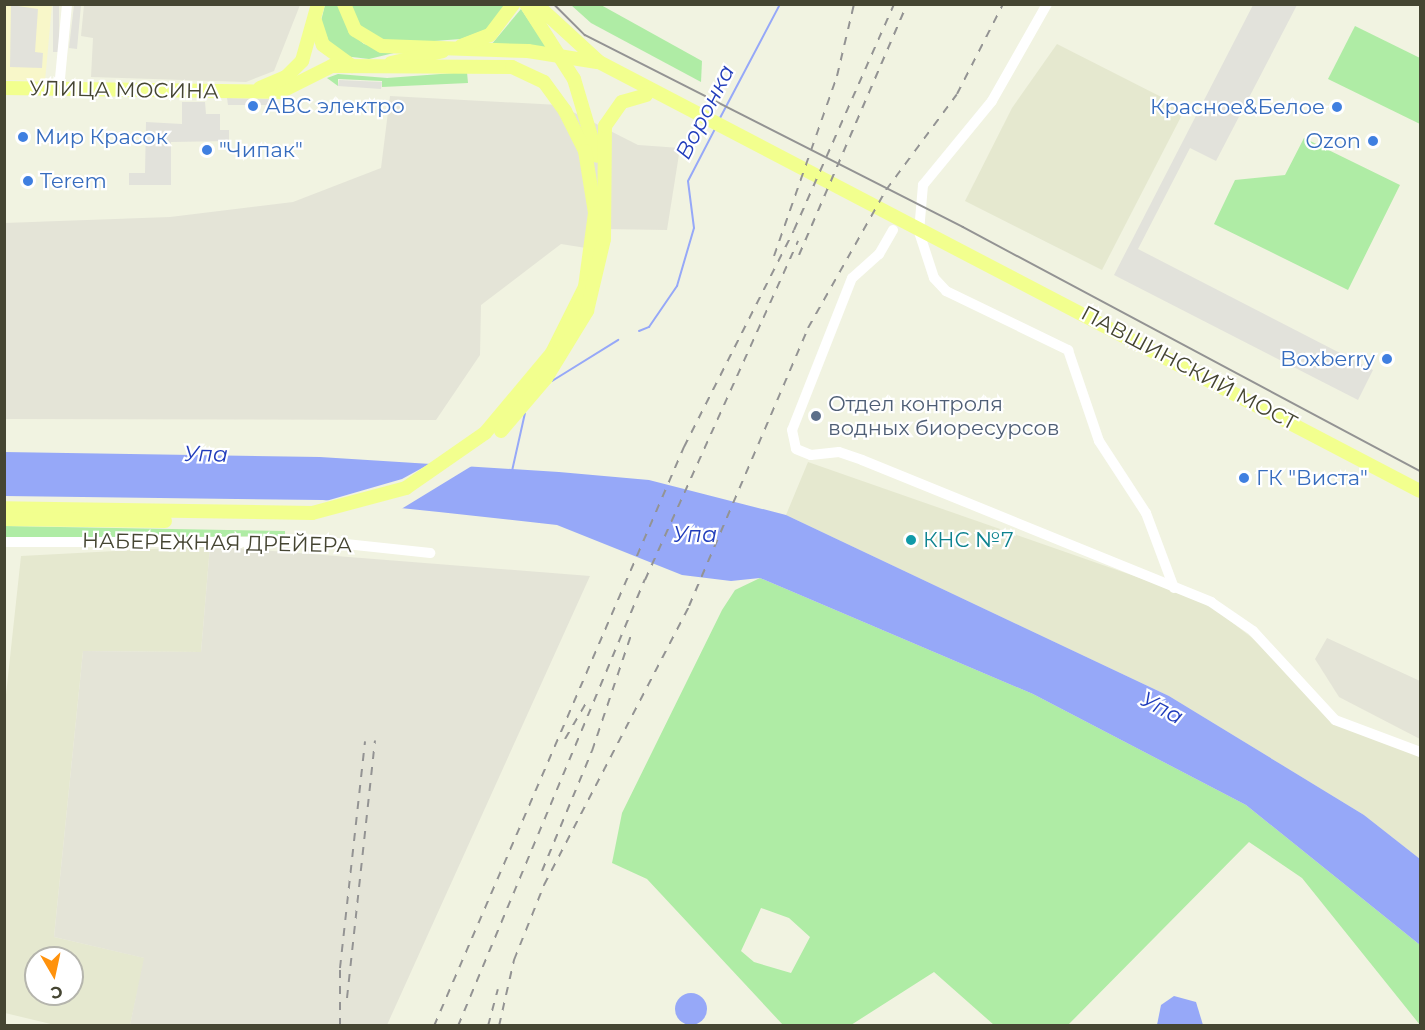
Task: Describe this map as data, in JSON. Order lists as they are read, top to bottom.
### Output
{
  "streets": {
    "main road": ["УЛИЦА МОСИНА", "ПАВШИНСКИЙ МОСТ"],
    "street": ["НАБЕРЕЖНАЯ ДРЕЙЕРА"]
  },
  "water": ["Воронка", "Упа"],
  "places": [
    "АВС электро",
    "Красное&Белое",
    "Мир Красок",
    "Ozon",
    "\"Чипак\"",
    "Terem",
    "Boxberry",
    "Отдел контроля водных биоресурсов",
    "ГК \"Виста\"",
    "КНС №7"
  ],
  "north": "bottom"
}
